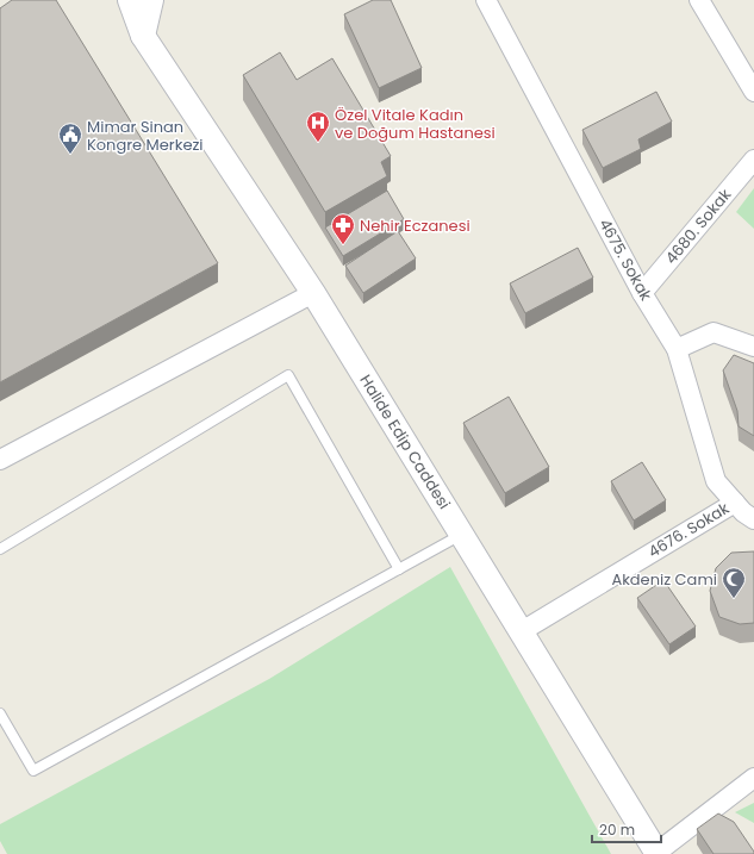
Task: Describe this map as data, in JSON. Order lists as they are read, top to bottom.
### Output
{
  "streets": {
    "street": [
      "4680. Sokak",
      "4675. Sokak",
      "Halide Edip Caddesi",
      "4676. Sokak"
    ]
  },
  "crossings": [
    ["4680. Sokak", "4675. Sokak"],
    ["4675. Sokak", "4676. Sokak"],
    ["Halide Edip Caddesi", "4676. Sokak"]
  ],
  "places": {
    "hospital": ["Özel Vitale Kadın ve Doğum Hastanesi"],
    "public building": ["Mimar Sinan Kongre Merkezi"],
    "pharmacy": ["Nehir Eczanesi"],
    "mosque": ["Akdeniz Cami"]
  },
  "scale_bar": "20 m"
}
